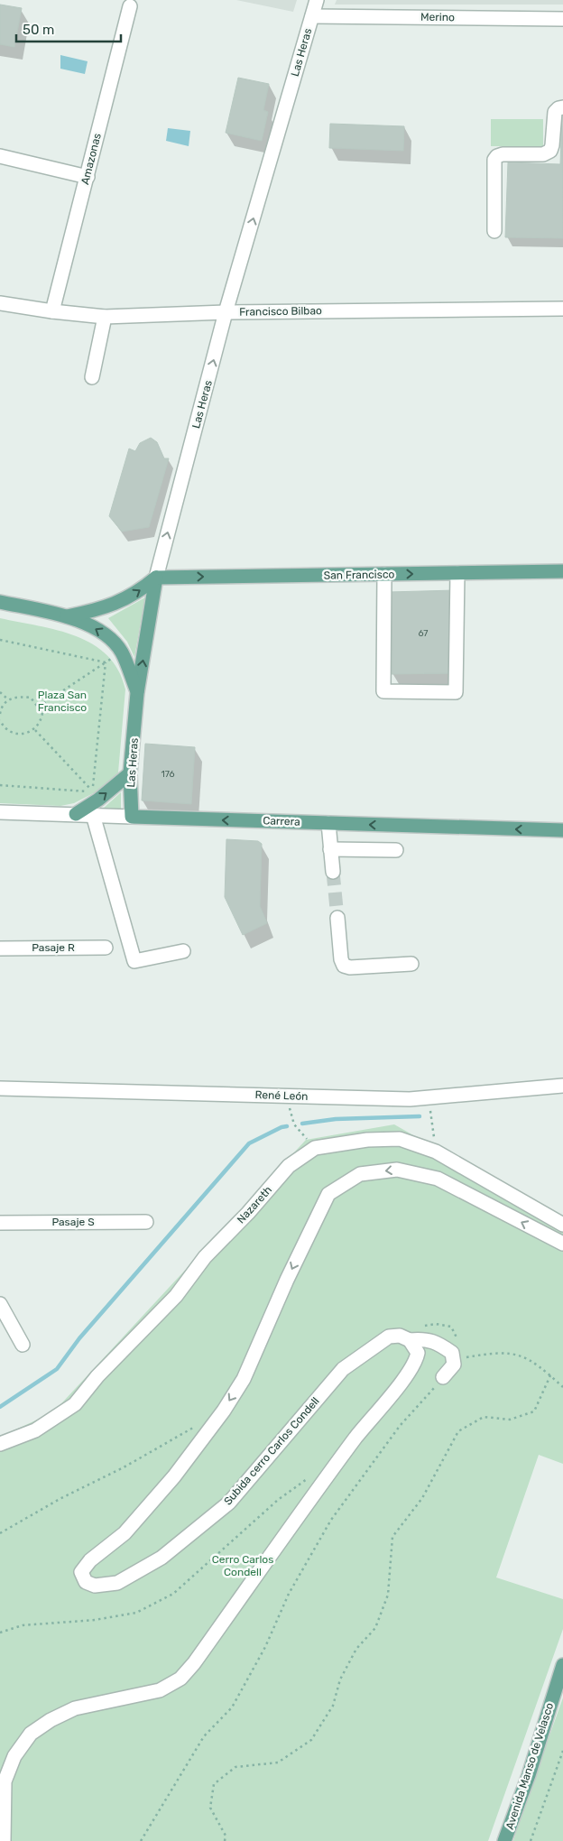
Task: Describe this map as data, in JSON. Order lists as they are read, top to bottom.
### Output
{
  "streets": {
    "main road": [
      "Las Heras",
      "San Francisco",
      "Carrera",
      "Avenida Manso de Velasco"
    ],
    "street": [
      "Merino",
      "Amazonas",
      "Francisco Bilbao",
      "Pasaje R",
      "René León",
      "Nazareth",
      "Pasaje S",
      "Subida cerro Carlos Condell"
    ]
  },
  "crossings": [
    ["Merino", "Las Heras"],
    ["Las Heras", "Francisco Bilbao"],
    ["Las Heras", "San Francisco"],
    ["Las Heras", "Carrera"],
    ["Amazonas", "Francisco Bilbao"]
  ],
  "one_way": ["Las Heras", "San Francisco", "Carrera"],
  "parks": ["Plaza San Francisco", "Cerro Carlos Condell"],
  "house_numbers": ["67", "176"],
  "scale_bar": "50 m"
}
